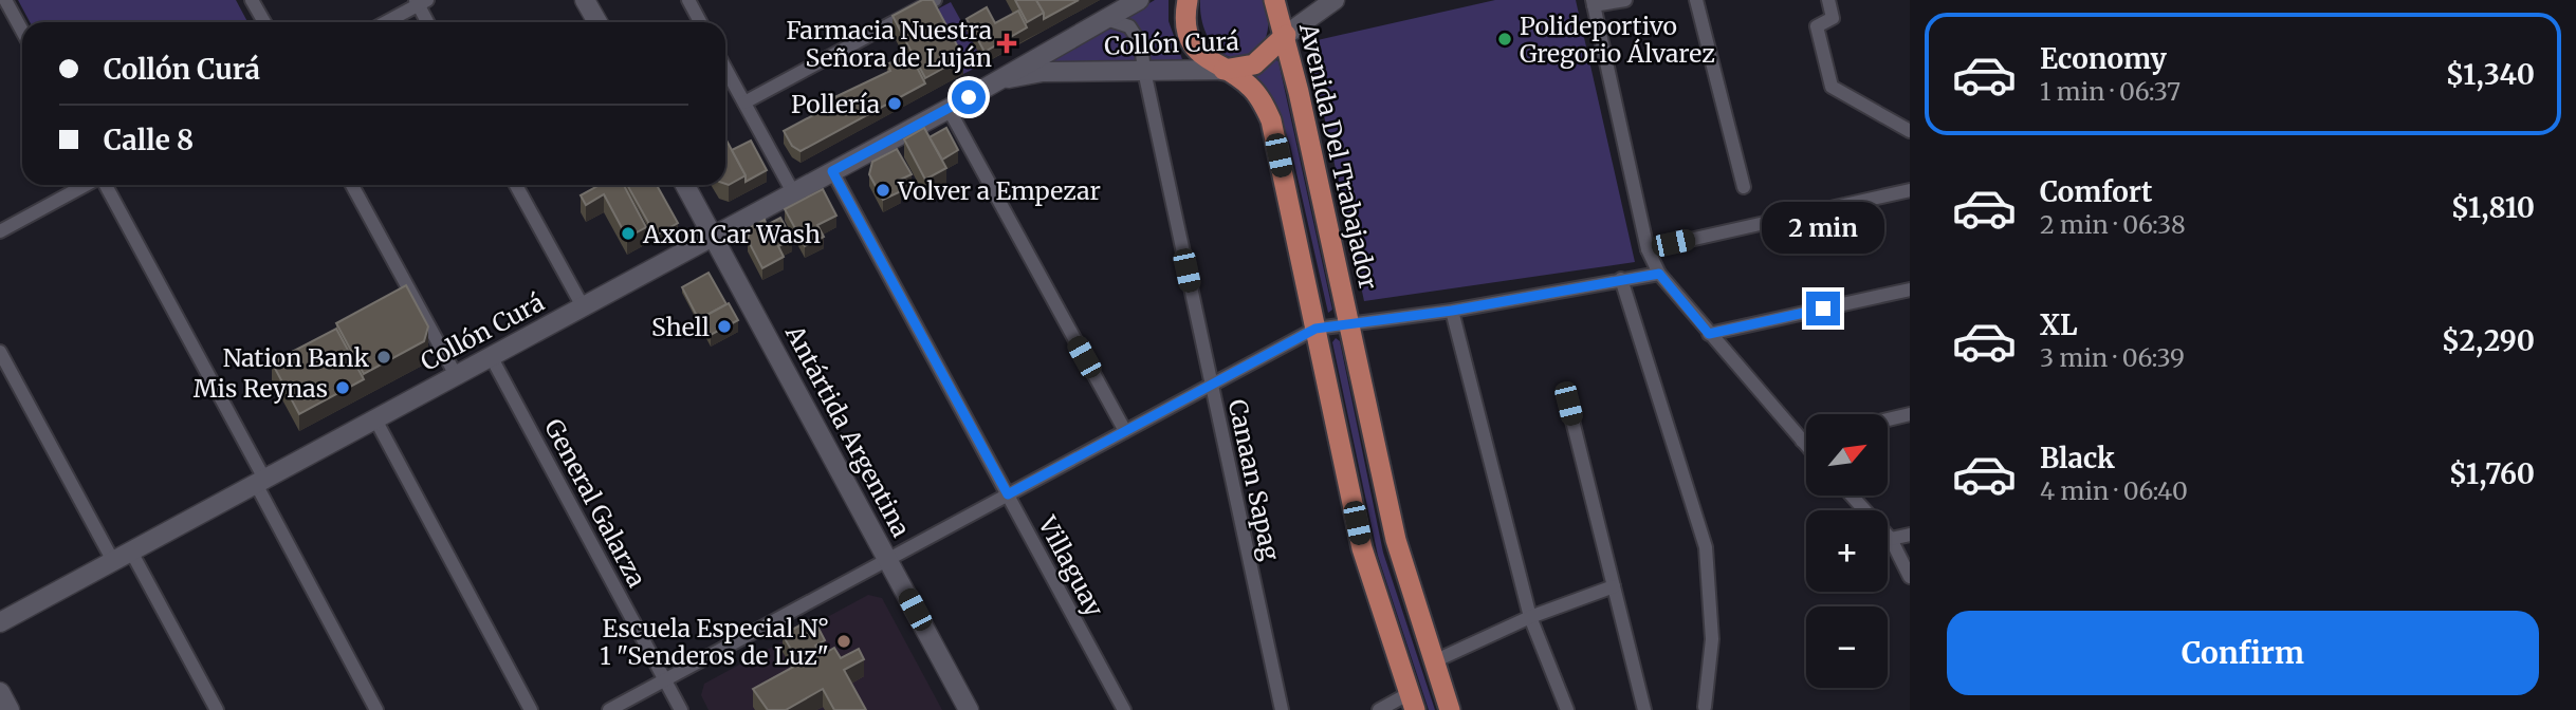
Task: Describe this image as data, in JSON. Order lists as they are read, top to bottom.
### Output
{
  "streets": {
    "main road": ["Collón Curá", "Avenida Del Trabajador", "Antártida Argentina"],
    "street": ["Canaan Sapag", "General Galarza", "Villaguay"]
  },
  "crossings": [
    ["Collón Curá", "Avenida Del Trabajador"],
    ["Collón Curá", "Antártida Argentina"],
    ["Collón Curá", "Canaan Sapag"],
    ["Collón Curá", "General Galarza"],
    ["Collón Curá", "Villaguay"]
  ],
  "places": {
    "other": [
      "Polideportivo Gregorio Álvarez",
      "Pollería",
      "Volver a Empezar",
      "Axon Car Wash",
      "Shell",
      "Nation Bank",
      "Mis Reynas",
      "Escuela Especial N° 1 \"Senderos de Luz\""
    ],
    "health": ["Farmacia Nuestra Señora de Luján"]
  },
  "north": "top right",
  "page": {
    "list": [
      {
        "name": "Economy",
        "note": "1 min · 06:37",
        "value": "$1,340"
      },
      {
        "name": "Comfort",
        "note": "2 min · 06:38",
        "value": "$1,810"
      },
      {
        "name": "XL",
        "note": "3 min · 06:39",
        "value": "$2,290"
      },
      {
        "name": "Black",
        "note": "4 min · 06:40",
        "value": "$1,760"
      }
    ],
    "banner": ["Collón Curá", "Calle 8"],
    "bubble": "2 min",
    "map_buttons": ["+", "−"],
    "buttons": "Confirm"
  }
}
